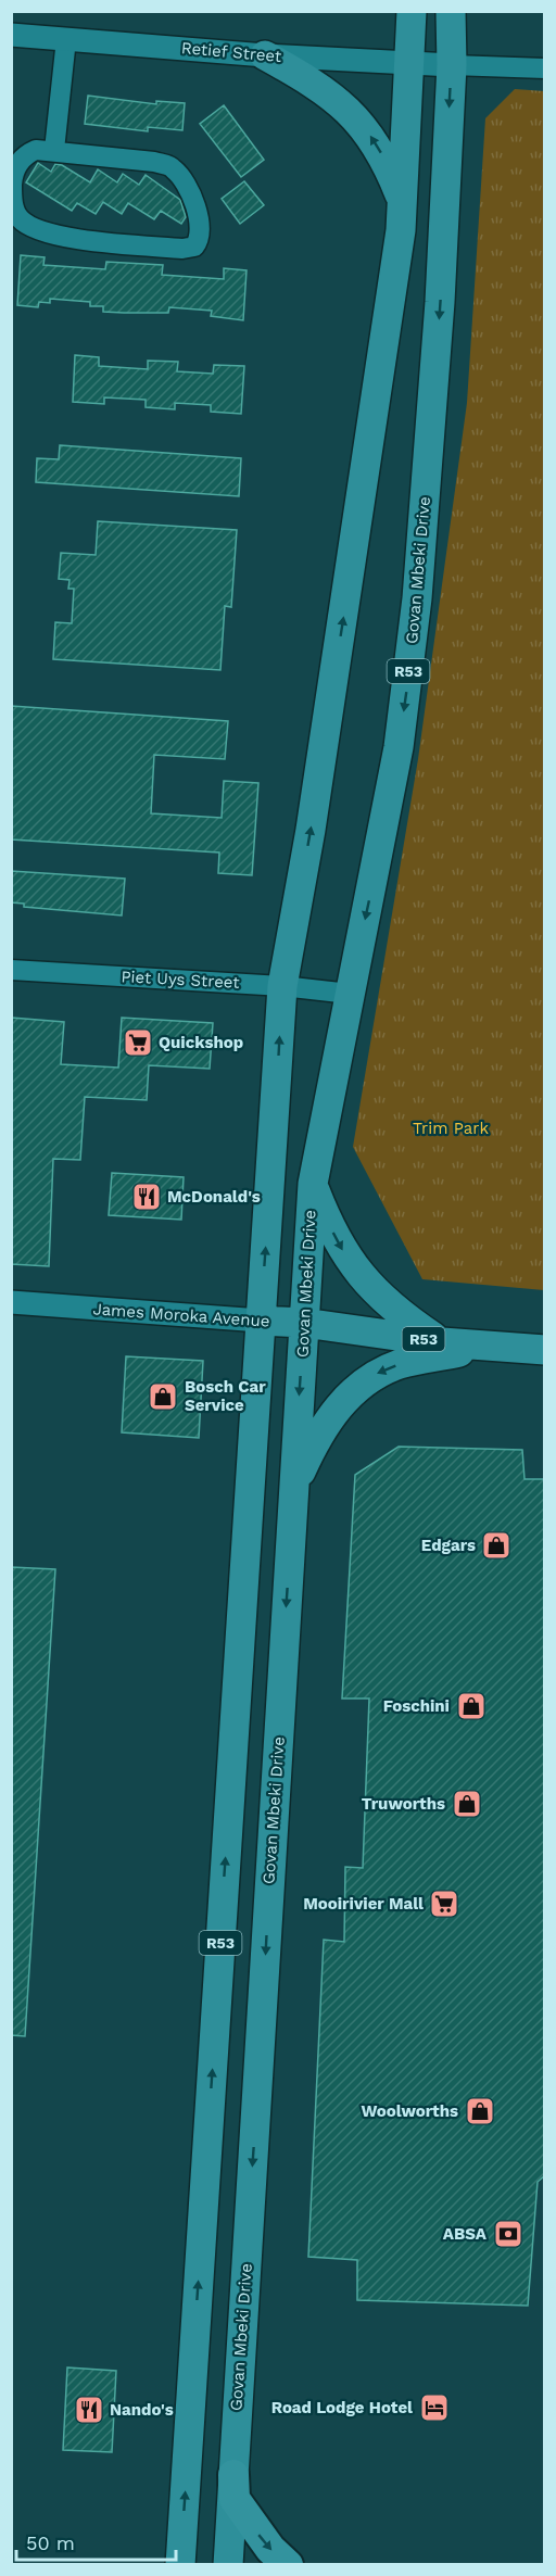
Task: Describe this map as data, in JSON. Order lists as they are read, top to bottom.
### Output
{
  "streets": {
    "main road": ["Govan Mbeki Drive", "R53", "James Moroka Avenue"],
    "street": ["Retief Street", "Piet Uys Street"]
  },
  "crossings": [
    ["Retief Street", "Govan Mbeki Drive"],
    ["Retief Street", "R53"],
    ["Govan Mbeki Drive", "Piet Uys Street"],
    ["Govan Mbeki Drive", "James Moroka Avenue"],
    ["R53", "Piet Uys Street"],
    ["R53", "James Moroka Avenue"]
  ],
  "parks": ["Trim Park"],
  "places": {
    "supermarket": ["Quickshop", "Mooirivier Mall"],
    "restaurant": ["McDonald's", "Nando's"],
    "shop": [
      "Bosch Car Service",
      "Edgars",
      "Foschini",
      "Truworths",
      "Woolworths"
    ],
    "bank": ["ABSA"],
    "hotel": ["Road Lodge Hotel"]
  },
  "scale_bar": "50 m"
}
